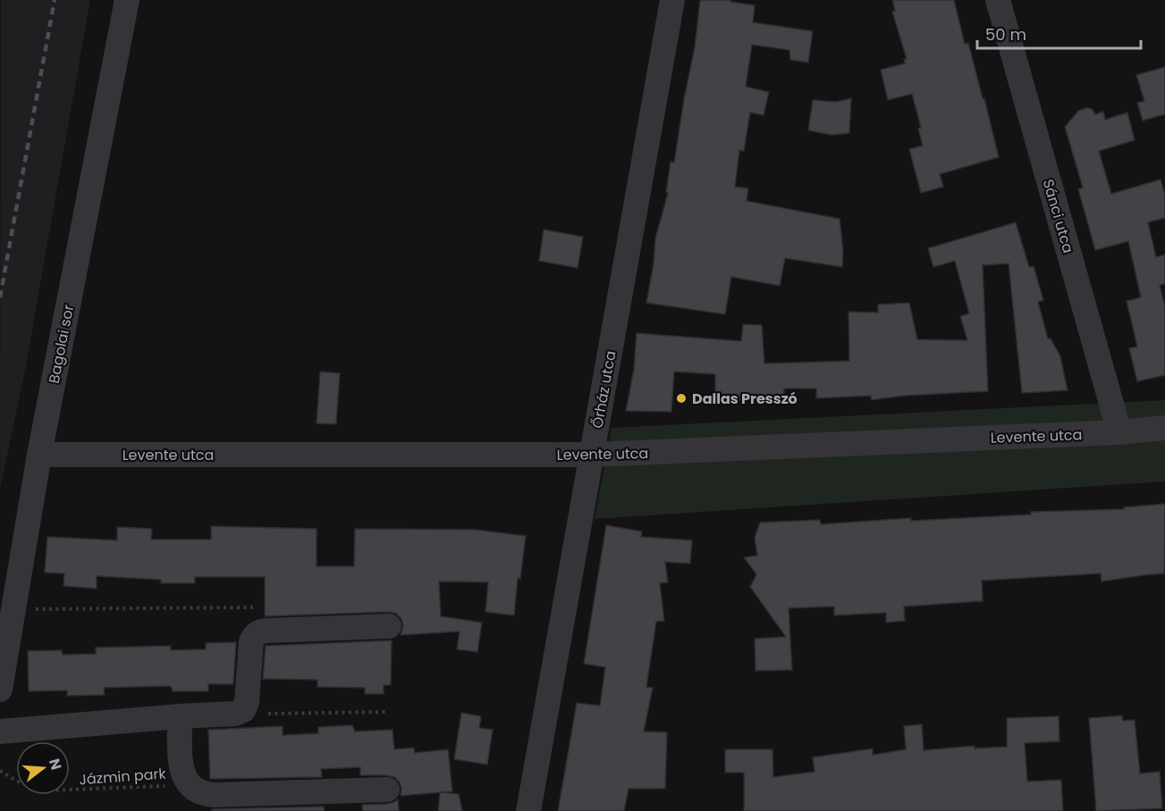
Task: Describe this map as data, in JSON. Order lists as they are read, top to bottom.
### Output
{
  "streets": {
    "street": [
      "Sánci utca",
      "Bagolai sor",
      "Őrház utca",
      "Levente utca"
    ],
    "path": ["Jázmin park"]
  },
  "crossings": [
    ["Sánci utca", "Levente utca"],
    ["Bagolai sor", "Levente utca"],
    ["Őrház utca", "Levente utca"]
  ],
  "places": ["Dallas Presszó"],
  "scale_bar": "50 m",
  "north": "right"
}
